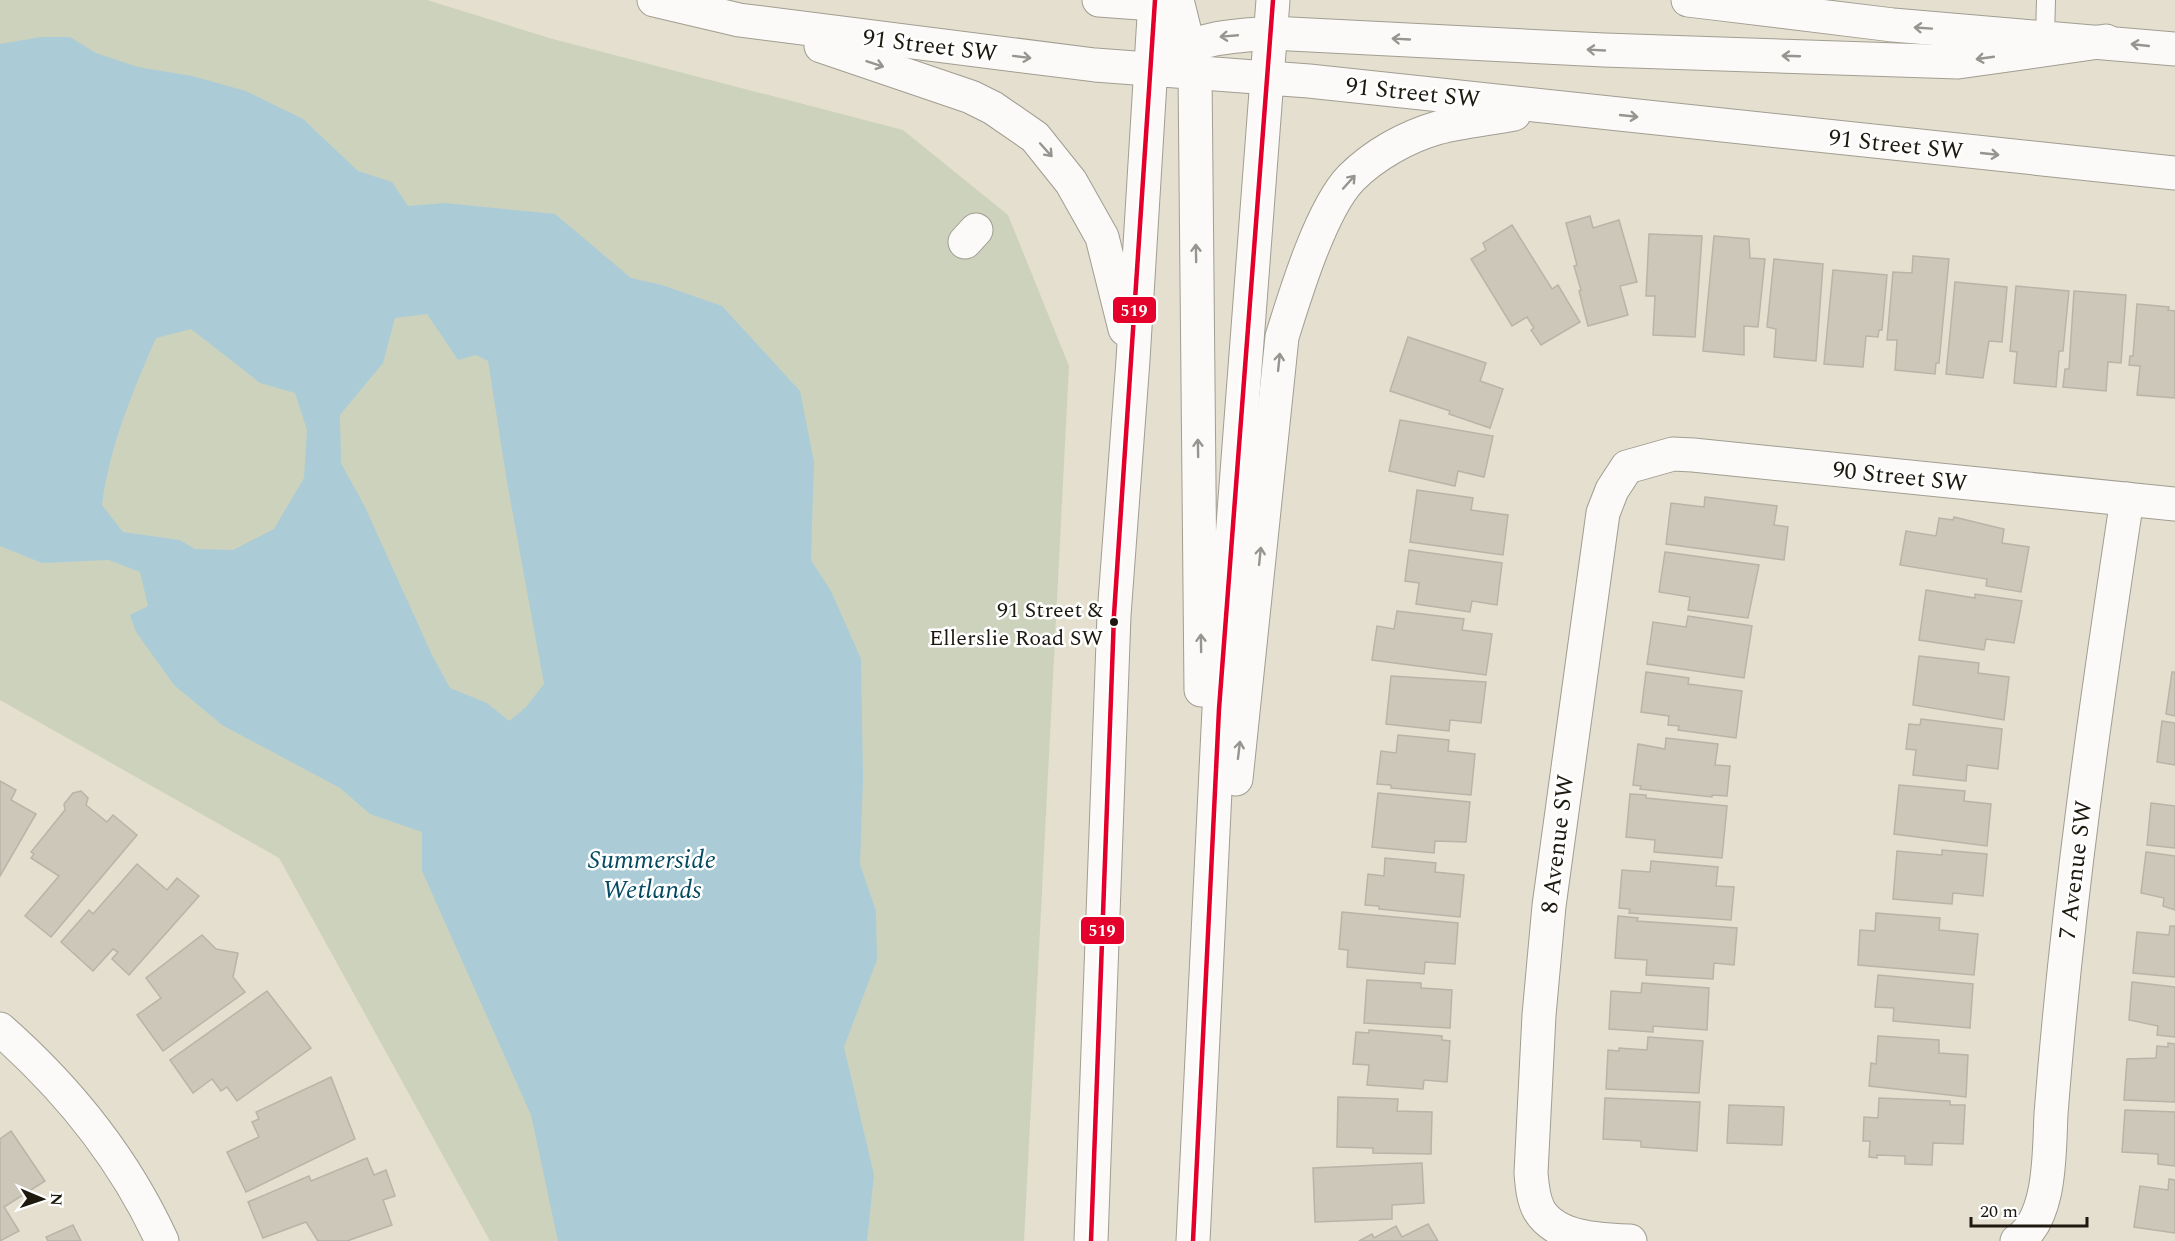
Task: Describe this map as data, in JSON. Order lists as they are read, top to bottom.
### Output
{
  "streets": {
    "main road": [
      "91 Street SW",
      "90 Street SW",
      "8 Avenue SW",
      "7 Avenue SW"
    ]
  },
  "crossings": [
    ["90 Street SW", "8 Avenue SW"],
    ["90 Street SW", "7 Avenue SW"]
  ],
  "water": ["Summerside Wetlands"],
  "places": ["91 Street & Ellerslie Road SW"],
  "lines": ["transit line 519"],
  "scale_bar": "20 m",
  "north": "right"
}
